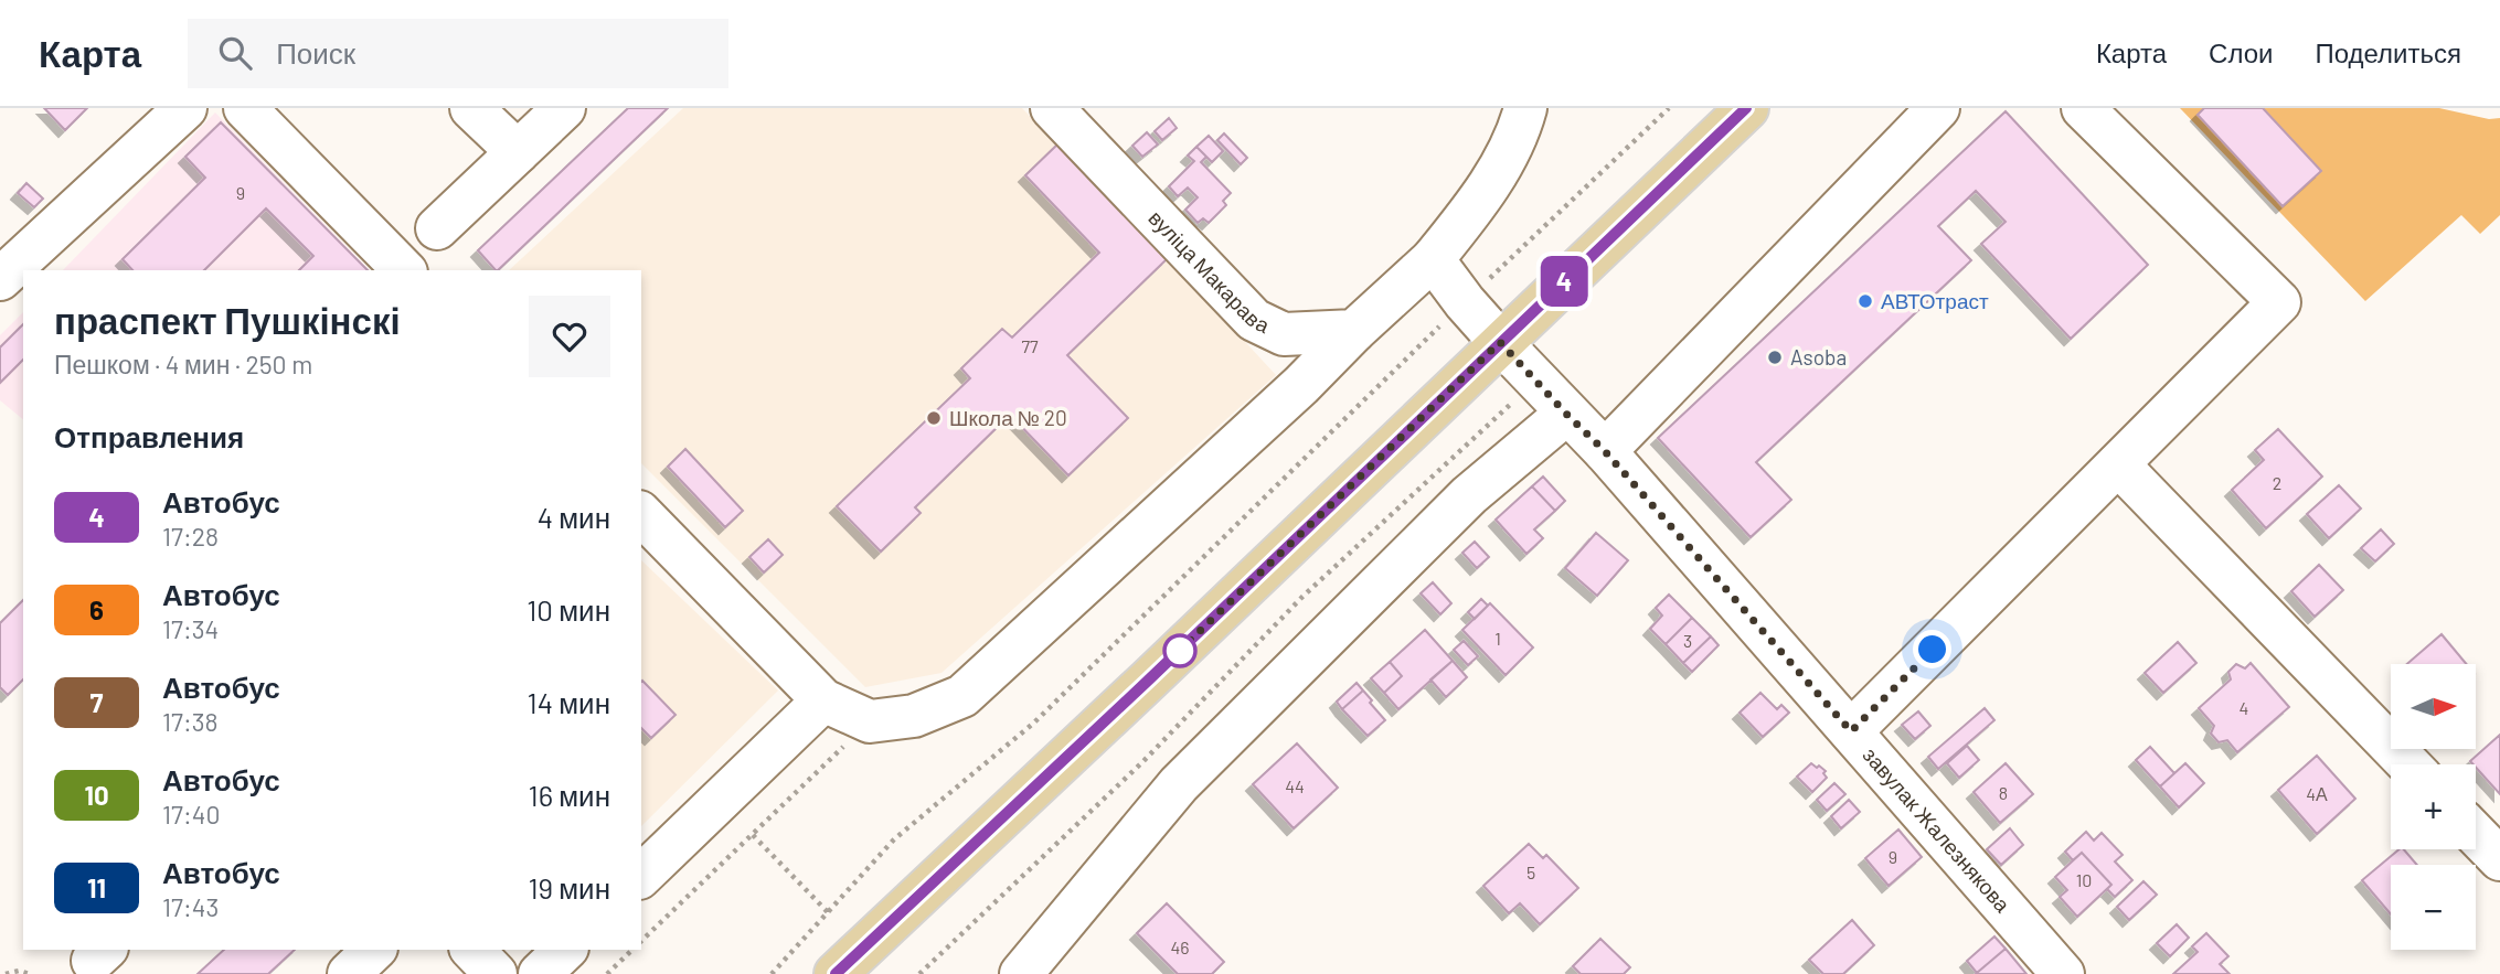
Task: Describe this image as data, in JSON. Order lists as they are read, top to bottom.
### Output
{
  "streets": {
    "street": ["вуліца Макарава", "завулак Жалезнякова"]
  },
  "places": ["АВТОтраст", "Asoba", "Школа № 20"],
  "lines": ["bus line 4"],
  "house_numbers": [
    "9",
    "77",
    "2",
    "1",
    "3",
    "4",
    "44",
    "8",
    "4А",
    "9",
    "5",
    "10",
    "46"
  ],
  "north": "right",
  "page": {
    "header": "Карта",
    "search": "Поиск",
    "nav": ["Карта", "Слои", "Поделиться"],
    "on_map": "4",
    "heading": [
      ["праспект Пушкінскі", "Пешком · 4 мин · 250 m"],
      "Отправления"
    ],
    "list": [
      {
        "mark": "4",
        "name": "Автобус",
        "note": "17:28",
        "value": "4 мин"
      },
      {
        "mark": "6",
        "name": "Автобус",
        "note": "17:34",
        "value": "10 мин"
      },
      {
        "mark": "7",
        "name": "Автобус",
        "note": "17:38",
        "value": "14 мин"
      },
      {
        "mark": "10",
        "name": "Автобус",
        "note": "17:40",
        "value": "16 мин"
      },
      {
        "mark": "11",
        "name": "Автобус",
        "note": "17:43",
        "value": "19 мин"
      }
    ],
    "map_buttons": ["+", "−"]
  }
}
